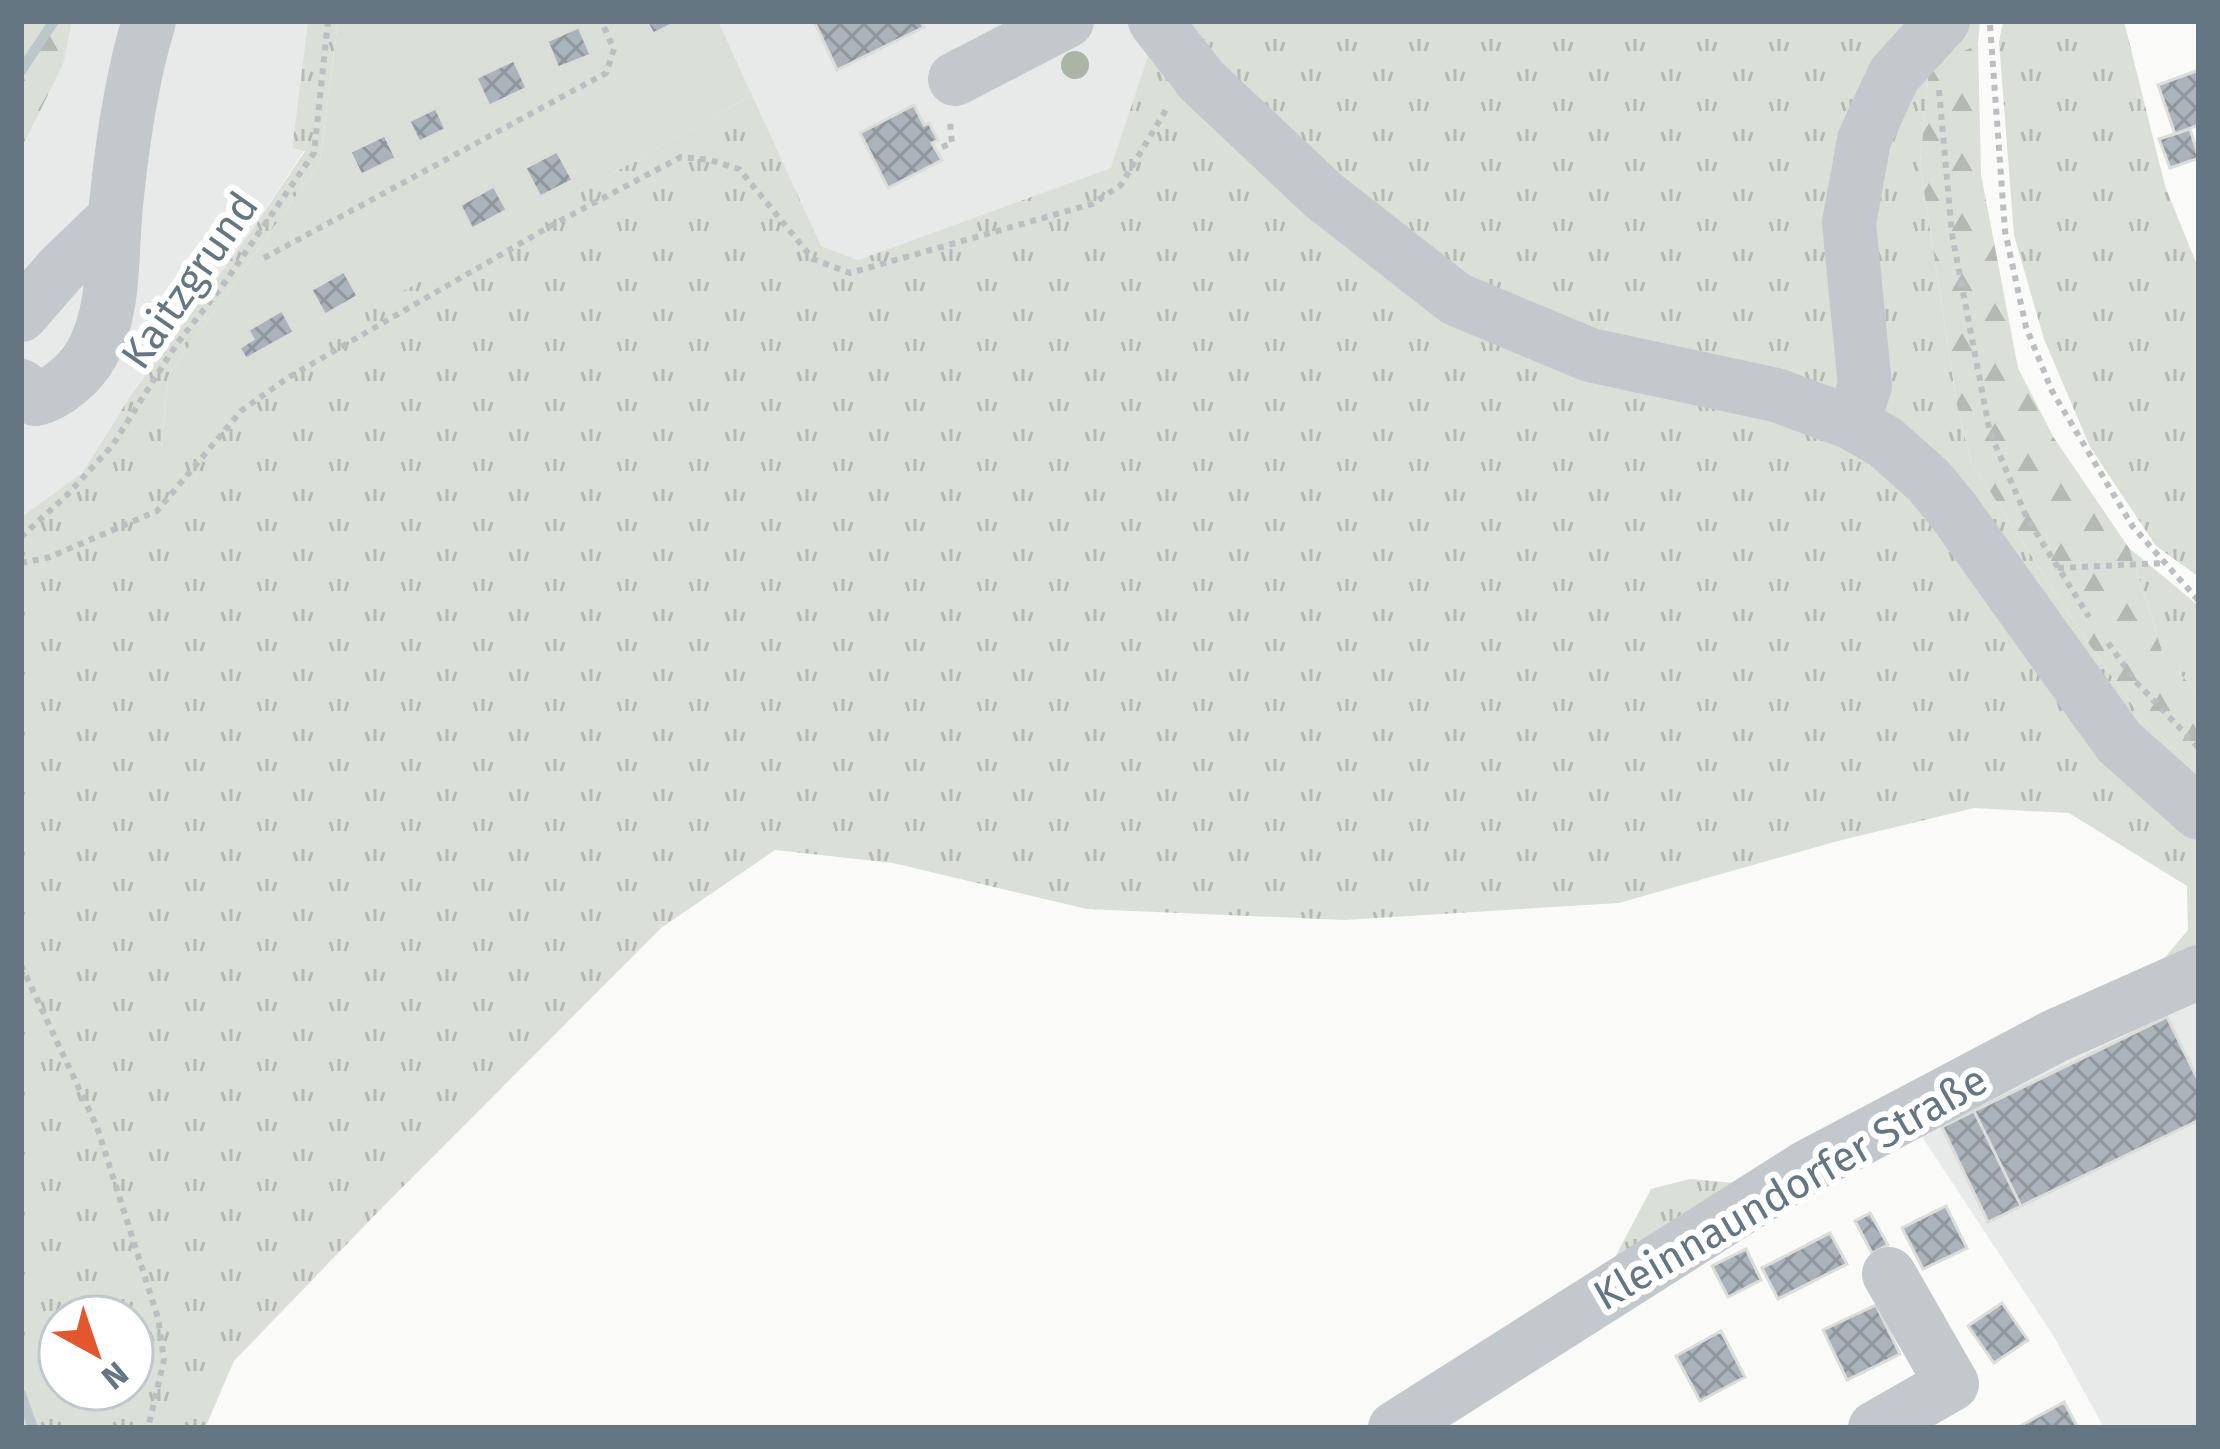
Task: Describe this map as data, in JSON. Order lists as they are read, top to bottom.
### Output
{
  "streets": {
    "street": ["Kleinnaundorfer Straße"],
    "path": ["Kaitzgrund"]
  },
  "north": "bottom right"
}
